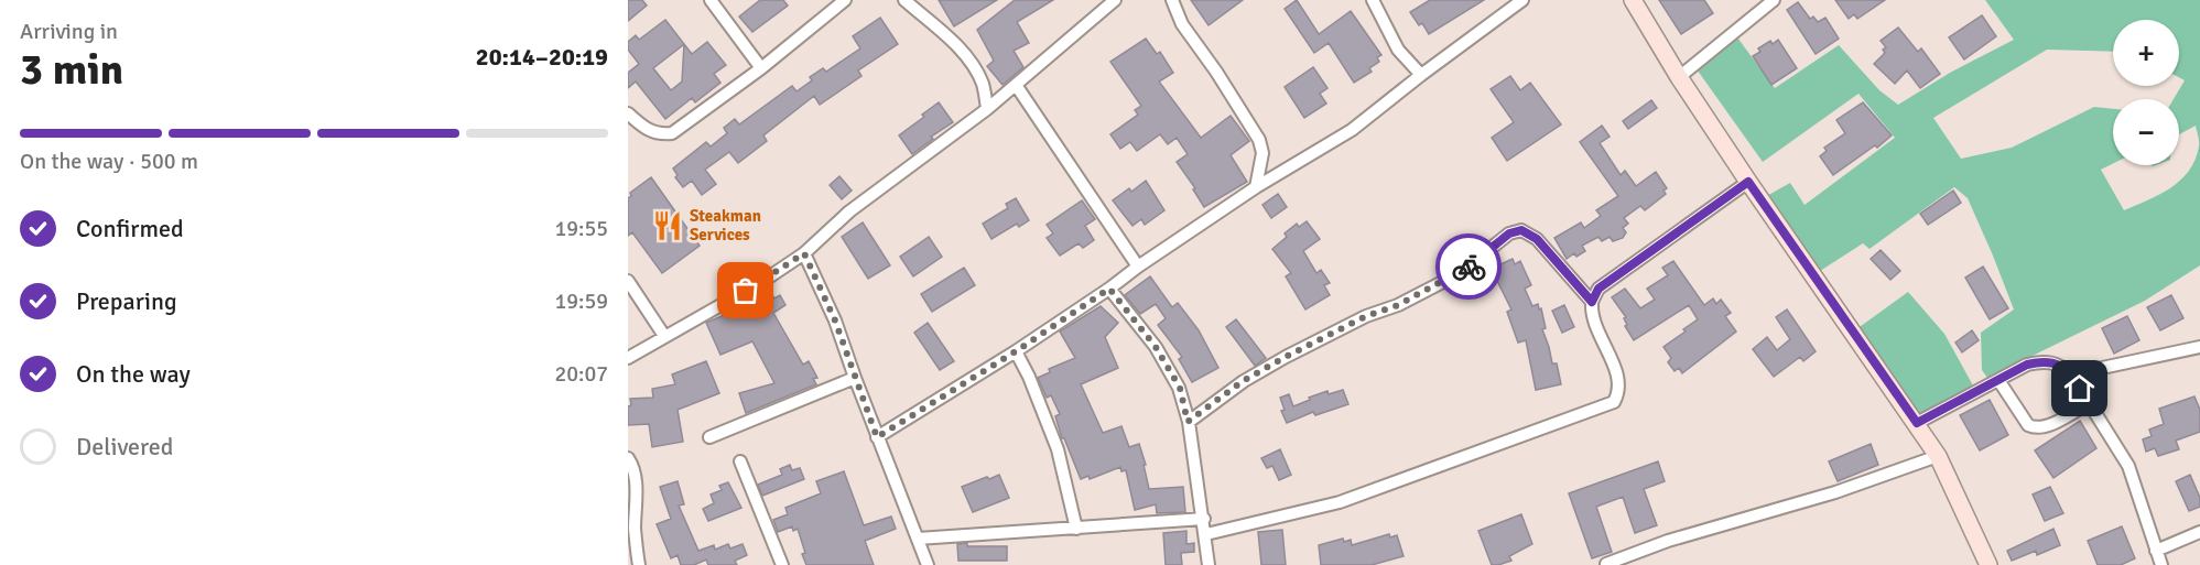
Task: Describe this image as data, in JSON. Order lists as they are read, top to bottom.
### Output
{
  "places": {
    "restaurant": ["Steakman Services"]
  },
  "page": {
    "heading": ["3 min", "Arriving in", "20:14–20:19"],
    "map_buttons": ["+", "−"],
    "bar": "On the way · 500 m",
    "list": [
      ["Confirmed", "19:55"],
      ["Preparing", "19:59"],
      ["On the way", "20:07"],
      "Delivered"
    ]
  }
}
